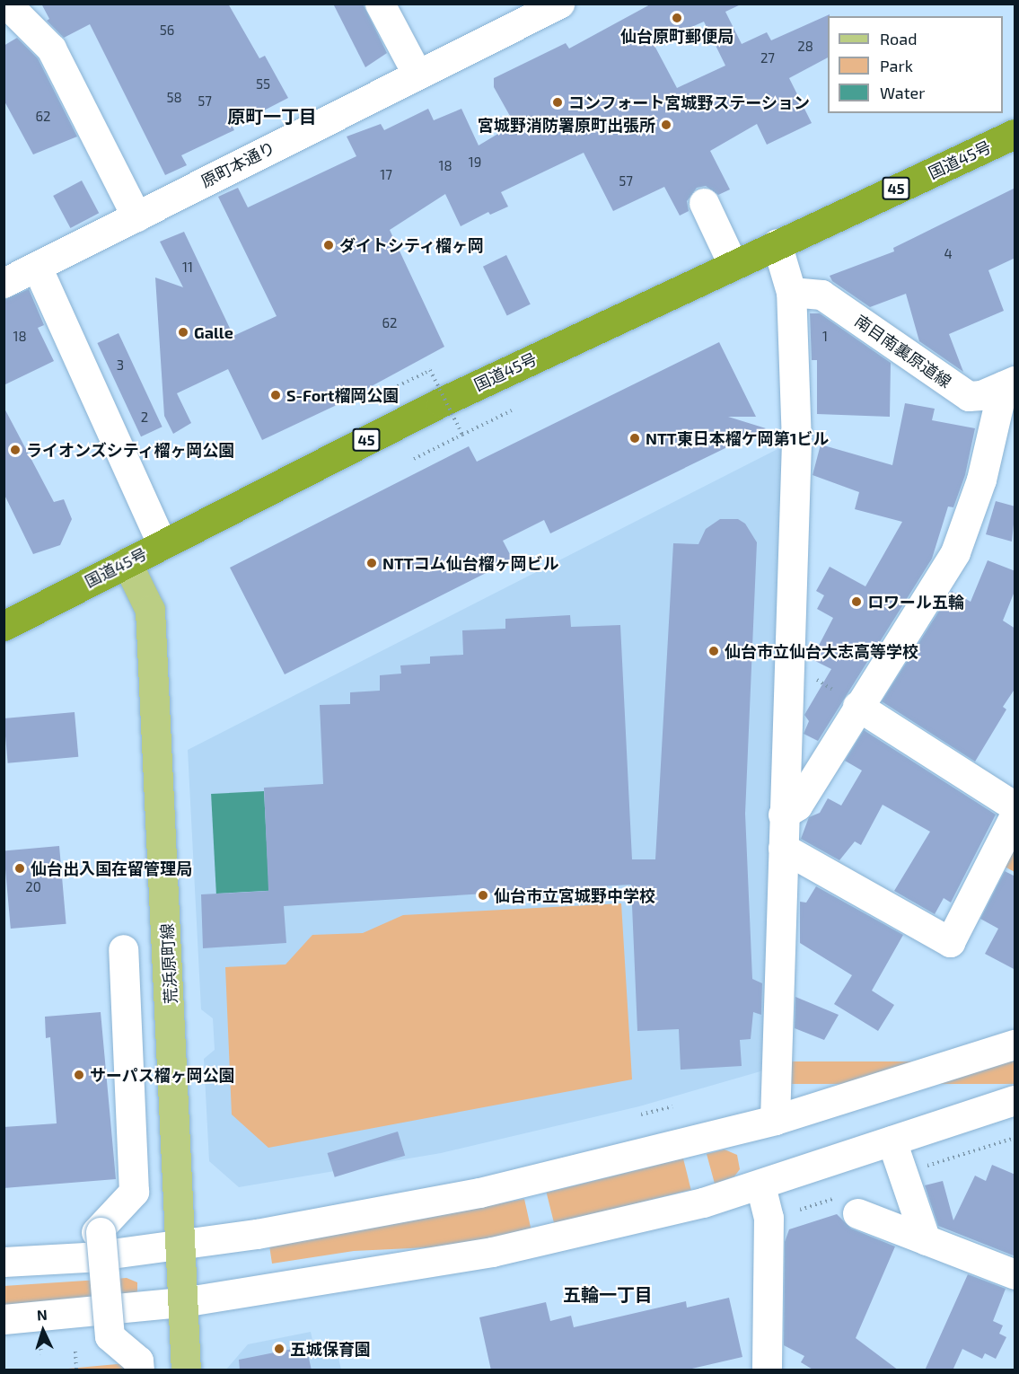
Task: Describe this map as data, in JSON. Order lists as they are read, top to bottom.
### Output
{
  "streets": {
    "highway": ["国道45号", "45"],
    "main road": ["荒浜原町線"],
    "street": ["原町本通り", "南目南裏原道線"]
  },
  "crossings": [
    ["国道45号", "荒浜原町線"]
  ],
  "districts": ["原町一丁目", "五輪一丁目"],
  "places": [
    "仙台原町郵便局",
    "コンフォート宮城野ステーション",
    "宮城野消防署原町出張所",
    "ダイトシティ榴ヶ岡",
    "Galle",
    "S-Fort榴岡公園",
    "NTT東日本榴ケ岡第1ビル",
    "ライオンズシティ榴ヶ岡公園",
    "NTTコム仙台榴ヶ岡ビル",
    "ロワール五輪",
    "仙台市立仙台大志高等学校",
    "仙台出入国在留管理局",
    "仙台市立宮城野中学校",
    "サーパス榴ヶ岡公園",
    "五城保育園"
  ],
  "house_numbers": [
    "56",
    "28",
    "27",
    "55",
    "58",
    "57",
    "62",
    "19",
    "18",
    "17",
    "57",
    "4",
    "11",
    "62",
    "18",
    "1",
    "3",
    "2",
    "20"
  ],
  "legend": ["Road", "Park", "Water"],
  "north": "top"
}
